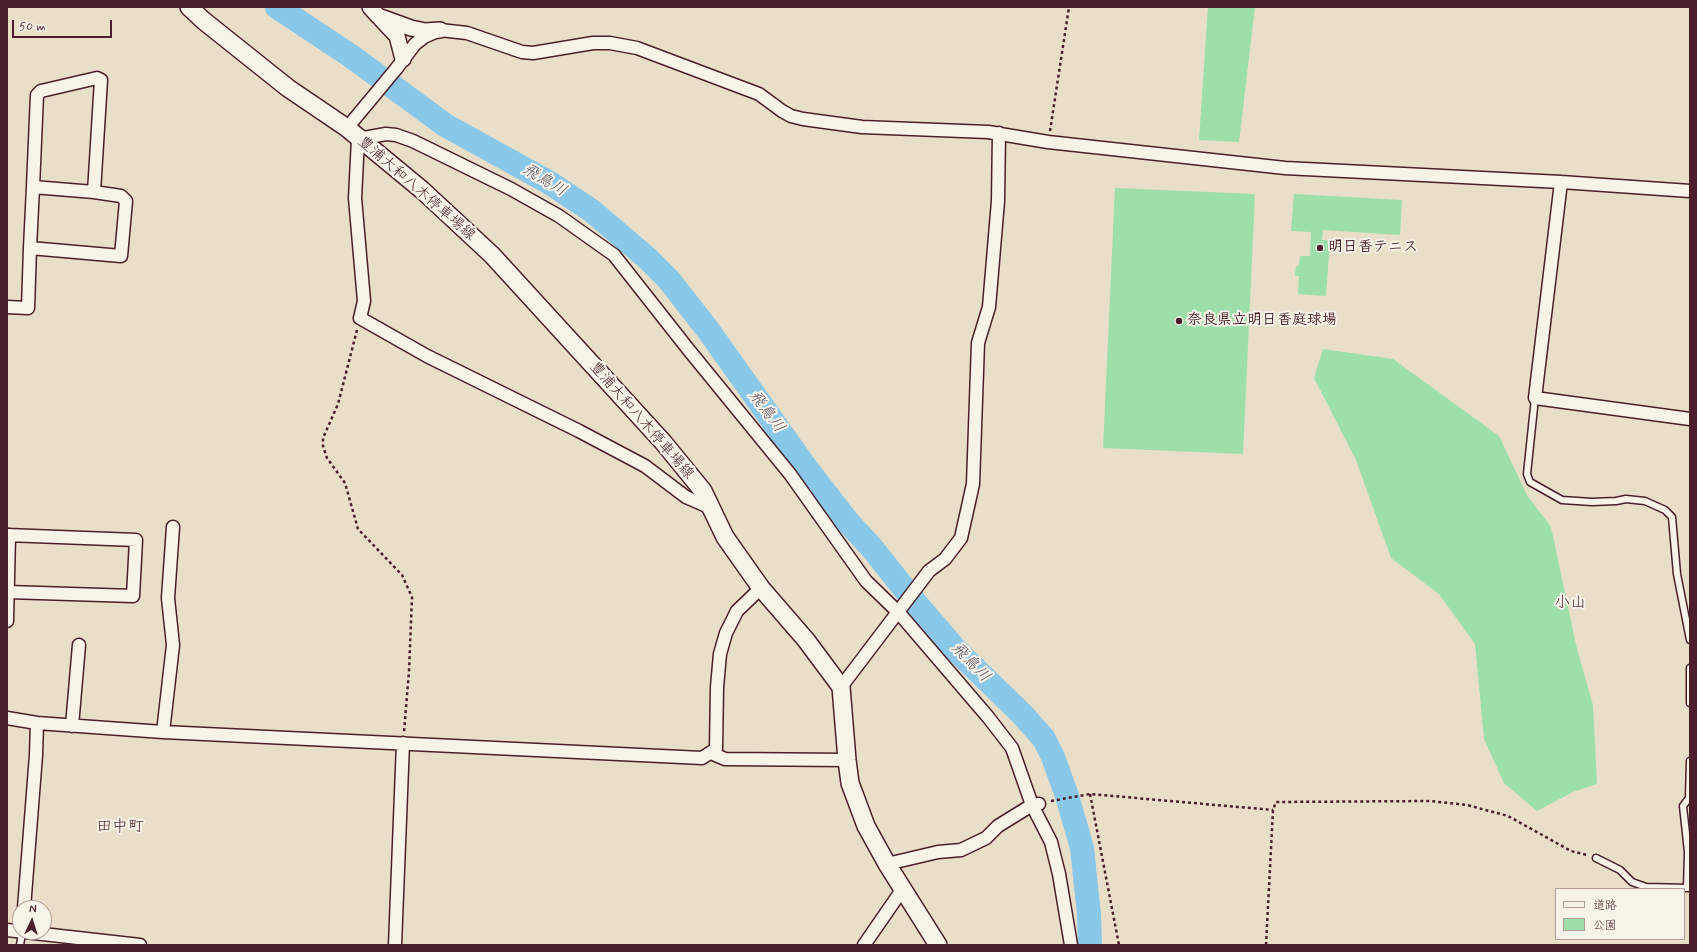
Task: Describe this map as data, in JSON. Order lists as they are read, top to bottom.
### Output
{
  "streets": {
    "main road": ["豊浦大和八木停車場線"]
  },
  "districts": ["小山", "田中町"],
  "water": ["飛鳥川"],
  "places": ["明日香テニス", "奈良県立明日香庭球場"],
  "legend": ["道路", "公園"],
  "scale_bar": "50 m",
  "north": "top"
}
